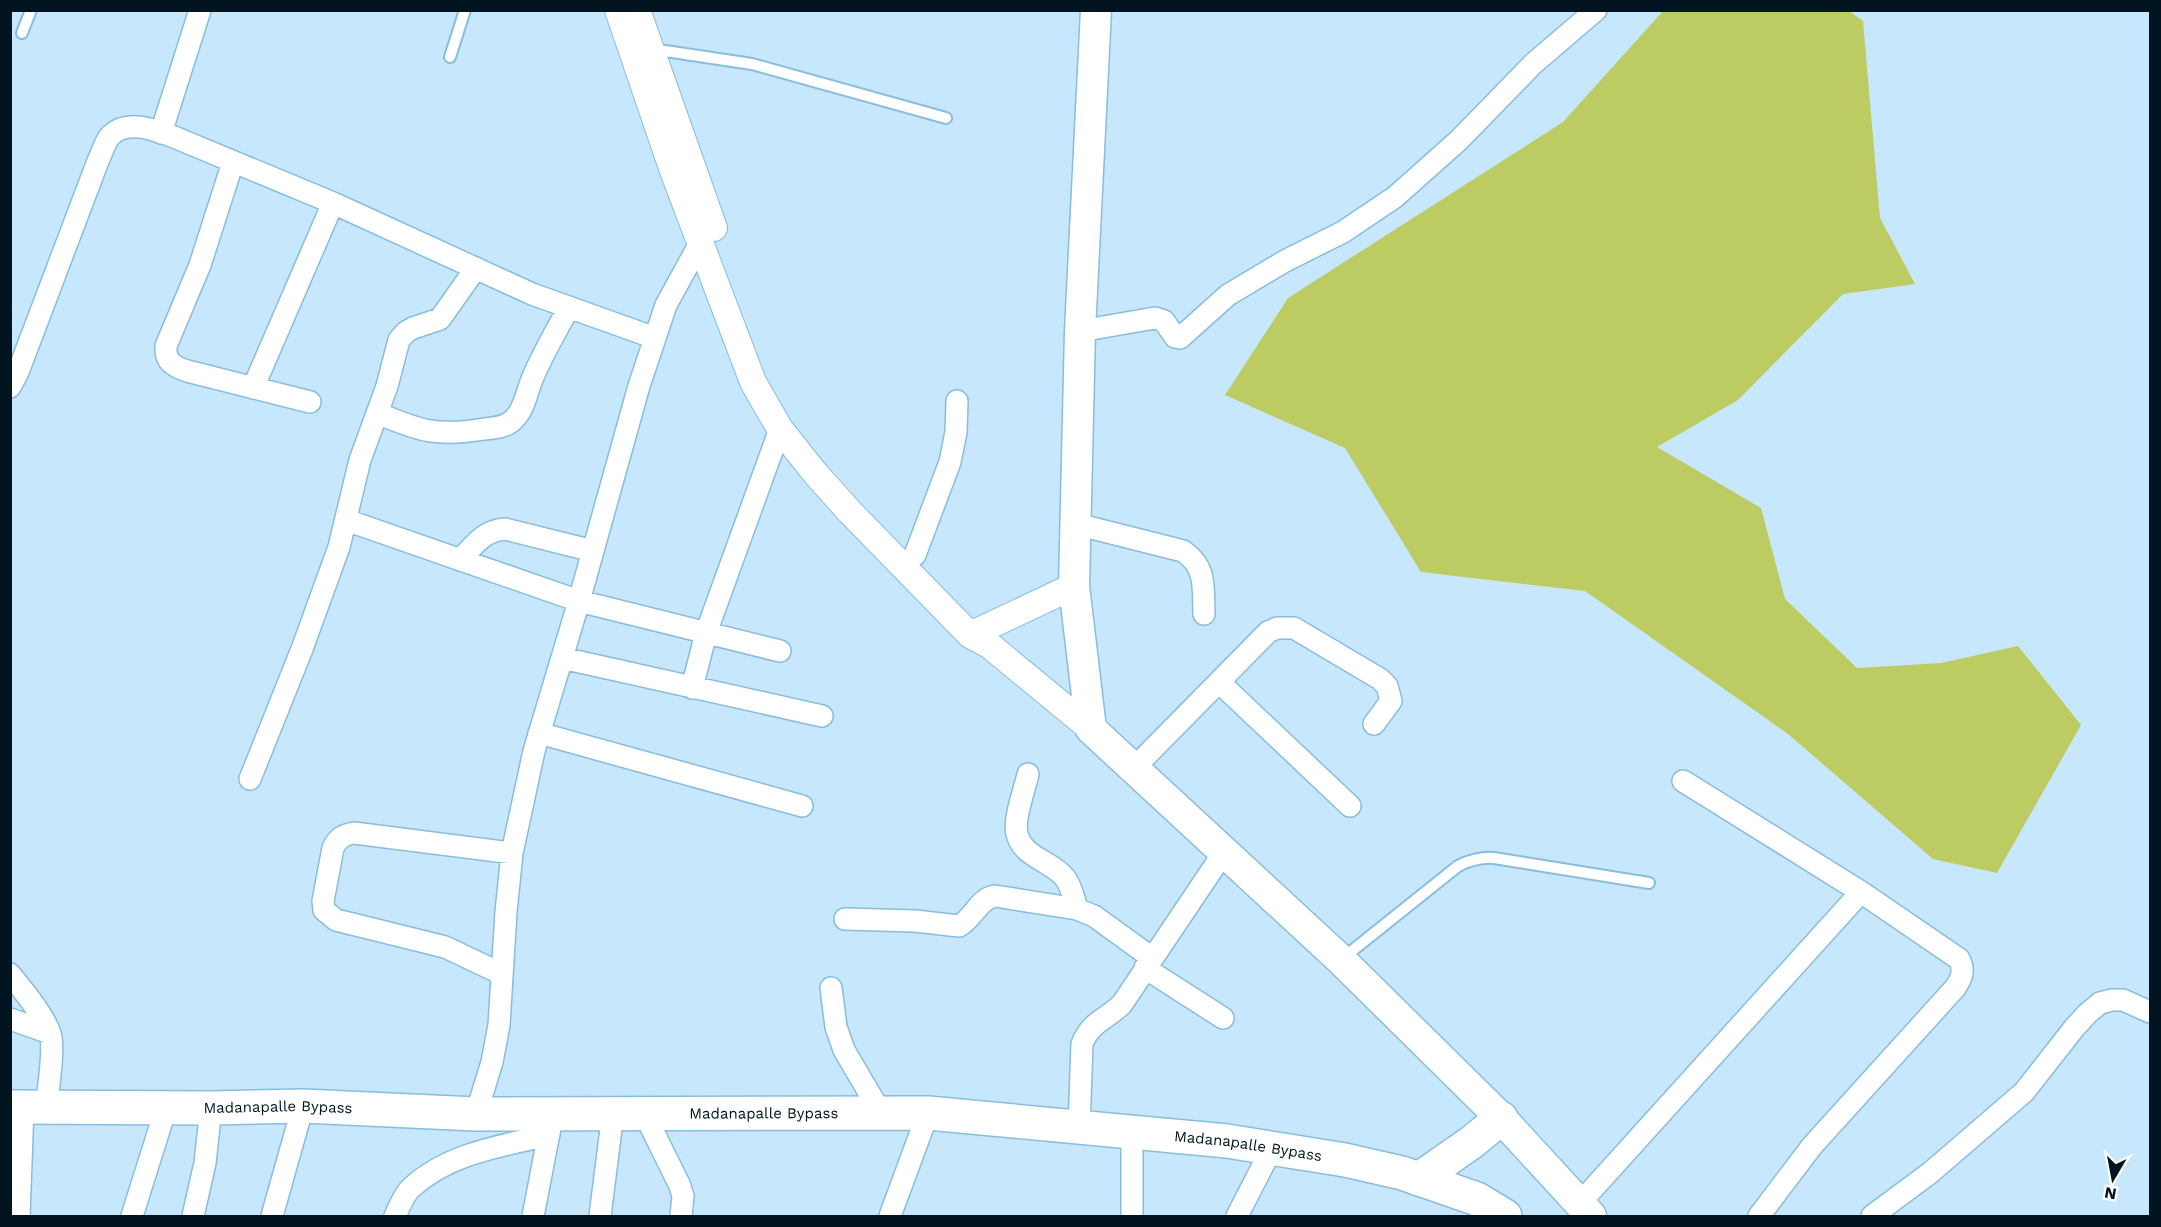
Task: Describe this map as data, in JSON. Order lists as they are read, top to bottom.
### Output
{
  "streets": {
    "highway": ["Madanapalle Bypass"]
  },
  "north": "bottom"
}
